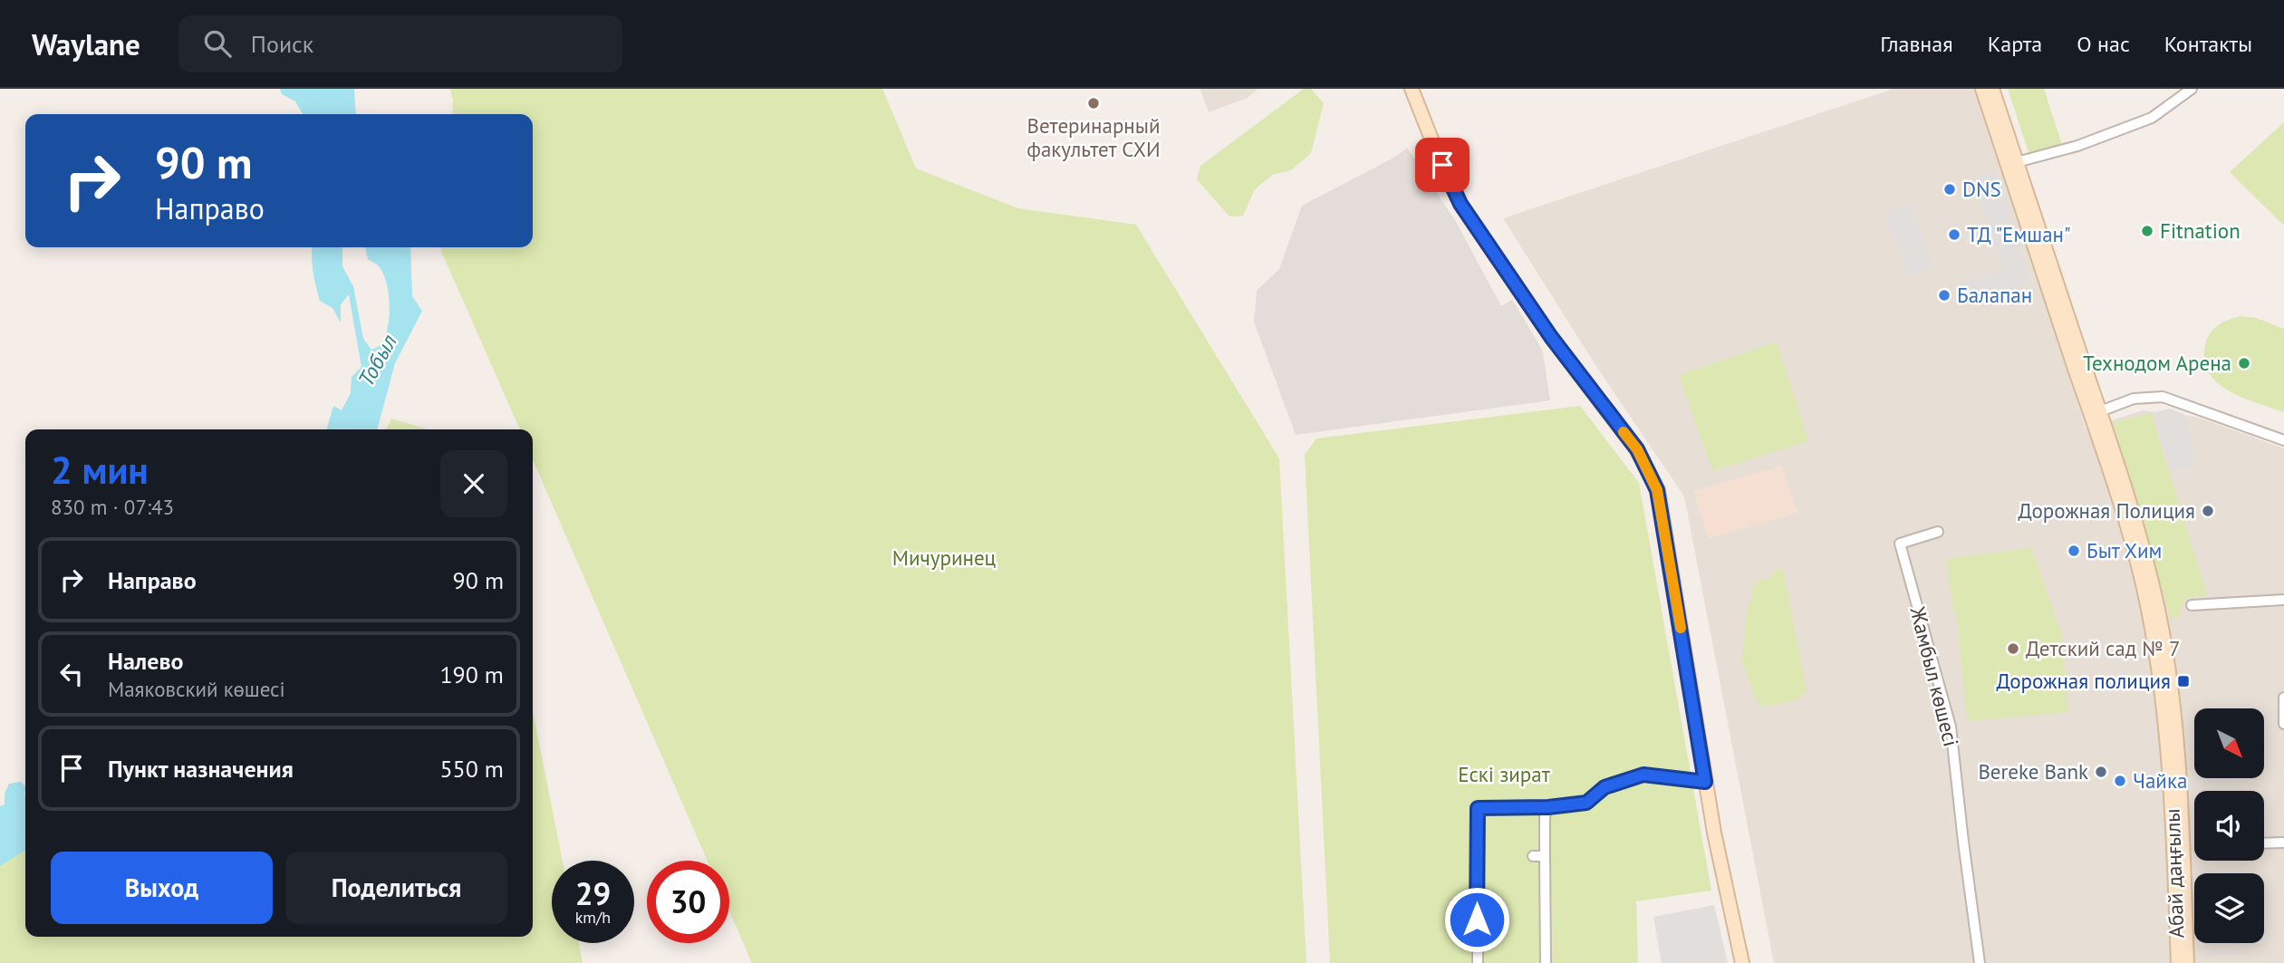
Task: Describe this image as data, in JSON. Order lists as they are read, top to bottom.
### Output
{
  "streets": {
    "main road": ["Абай даңғылы"],
    "street": ["Жамбыл көшесі"]
  },
  "water": ["Тобыл"],
  "parks": ["Мичуринец", "Ескі зират"],
  "places": {
    "other": [
      "Ветеринарный факультет СХИ",
      "DNS",
      "Fitnation",
      "ТД \"Емшан\"",
      "Балапан",
      "Технодом Арена",
      "Дорожная Полиция",
      "Быт Хим",
      "Детский сад № 7",
      "Bereke Bank",
      "Чайка"
    ],
    "transit": ["Дорожная полиция"]
  },
  "north": "bottom right",
  "page": {
    "header": "Waylane",
    "search": "Поиск",
    "nav": [
      "Главная",
      "Карта",
      "О нас",
      "Контакты"
    ],
    "turn": ["90 m", "Направо"],
    "heading": ["2 мин", "830 m · 07:43"],
    "list": [
      {
        "name": "Направо",
        "value": "90 m"
      },
      {
        "name": "Налево",
        "note": "Маяковский көшесі",
        "value": "190 m"
      },
      {
        "name": "Пункт назначения",
        "value": "550 m"
      }
    ],
    "buttons": ["Выход", "Поделиться"],
    "speed": "29 km/h",
    "limit": "30"
  }
}
